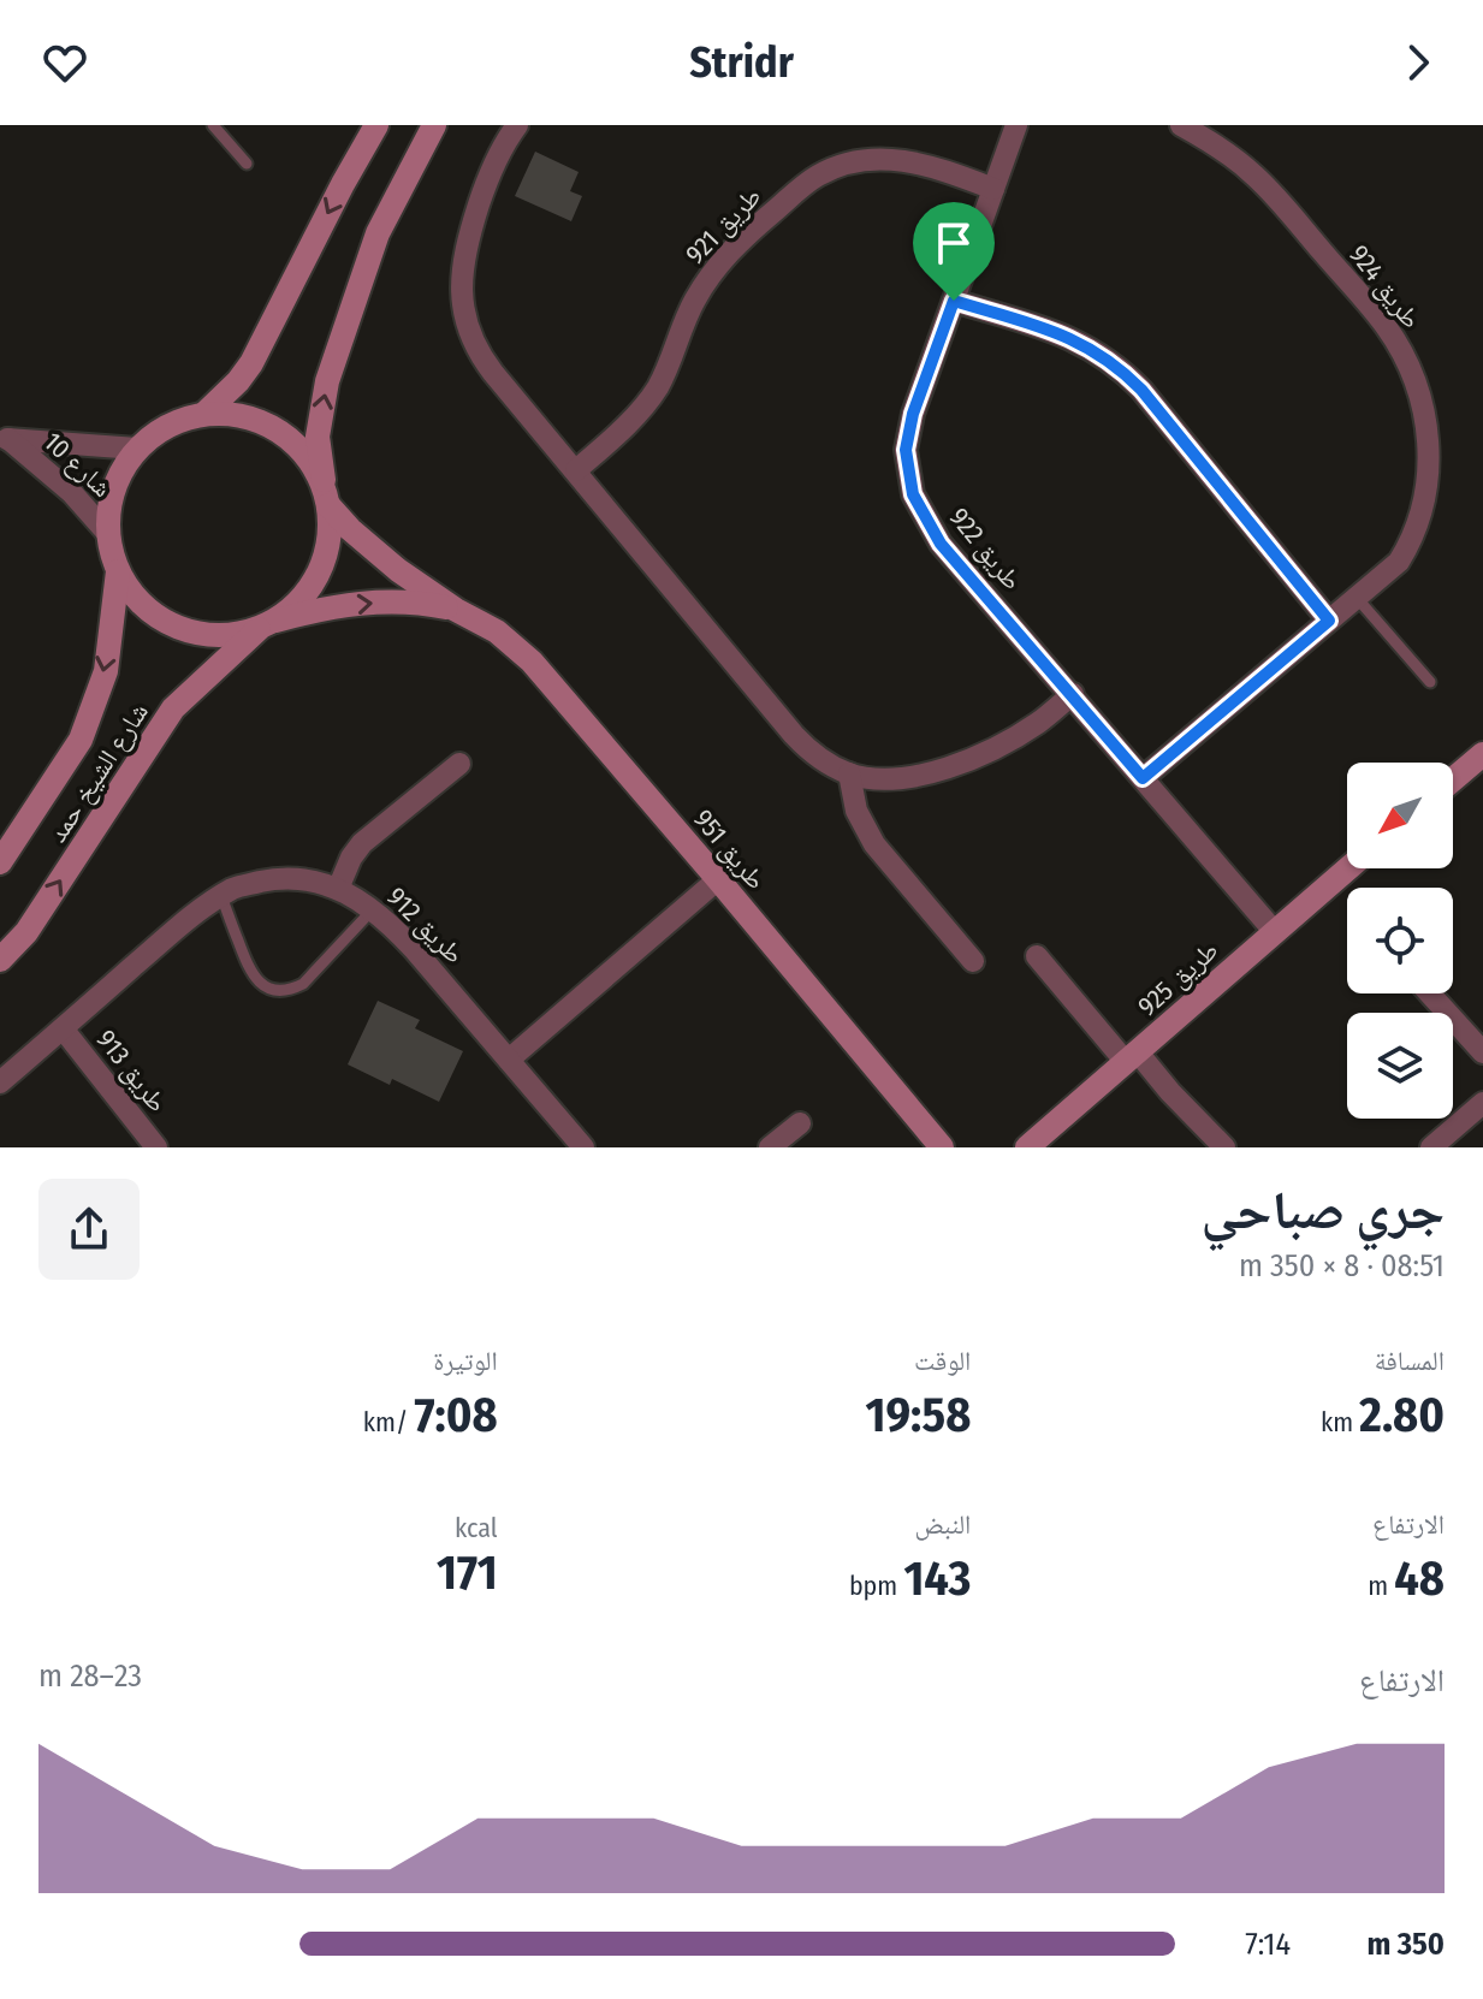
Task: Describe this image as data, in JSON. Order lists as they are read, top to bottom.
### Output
{
  "streets": {
    "street": [
      "طريق 921",
      "طريق 924",
      "شارع 10",
      "طريق 922",
      "شارع الشيخ حمد",
      "طريق 951",
      "طريق 912",
      "طريق 925",
      "طريق 913"
    ]
  },
  "crossings": [
    ["طريق 921", "طريق 922"],
    ["طريق 924", "طريق 922"],
    ["شارع 10", "شارع الشيخ حمد"],
    ["شارع 10", "طريق 951"],
    ["طريق 922", "طريق 925"],
    ["شارع الشيخ حمد", "طريق 951"],
    ["طريق 912", "طريق 913"]
  ],
  "north": "bottom left",
  "page": {
    "header": "Stridr",
    "heading": ["جري صباحي", "08:51 · 8 × 350 m"],
    "stats": [
      ["المسافة", "2.80 km"],
      ["الوقت", "19:58"],
      ["الوتيرة", "7:08 /km"],
      ["الارتفاع", "48 m"],
      ["النبض", "143 bpm"],
      ["kcal", "171"]
    ],
    "chart": ["الارتفاع", "23–28 m"],
    "list": [
      {
        "name": "350 m",
        "note": "7:14"
      }
    ]
  }
}
